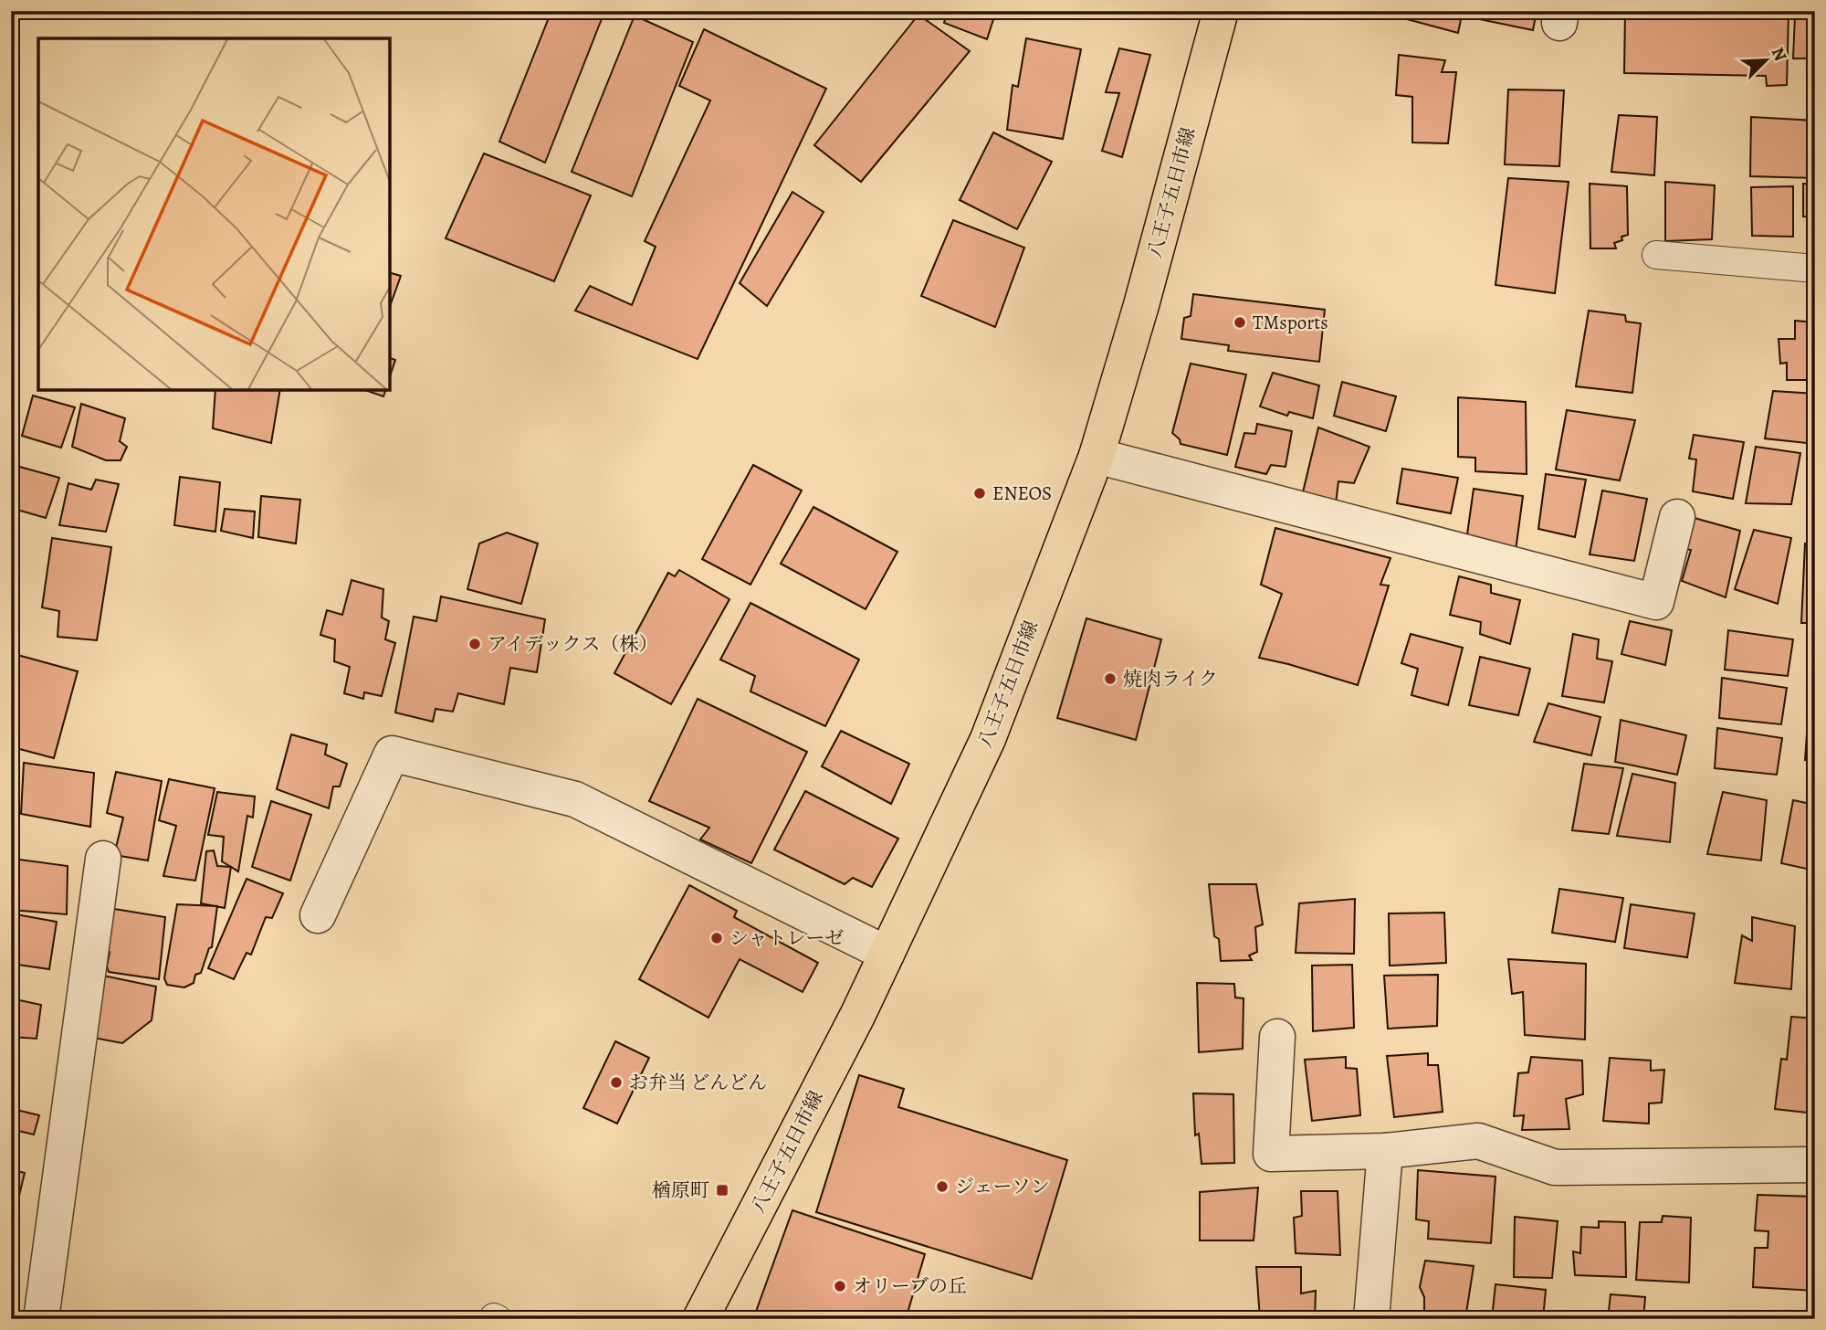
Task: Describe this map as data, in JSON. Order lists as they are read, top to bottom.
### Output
{
  "streets": {
    "main road": ["八王子五日市線"]
  },
  "places": {
    "other": [
      "TMsports",
      "ENEOS",
      "アイデックス（株）",
      "焼肉ライク",
      "シャトレーゼ",
      "お弁当 どんどん",
      "ジェーソン",
      "オリーブの丘"
    ],
    "transit": ["楢原町"]
  },
  "north": "top right"
}
